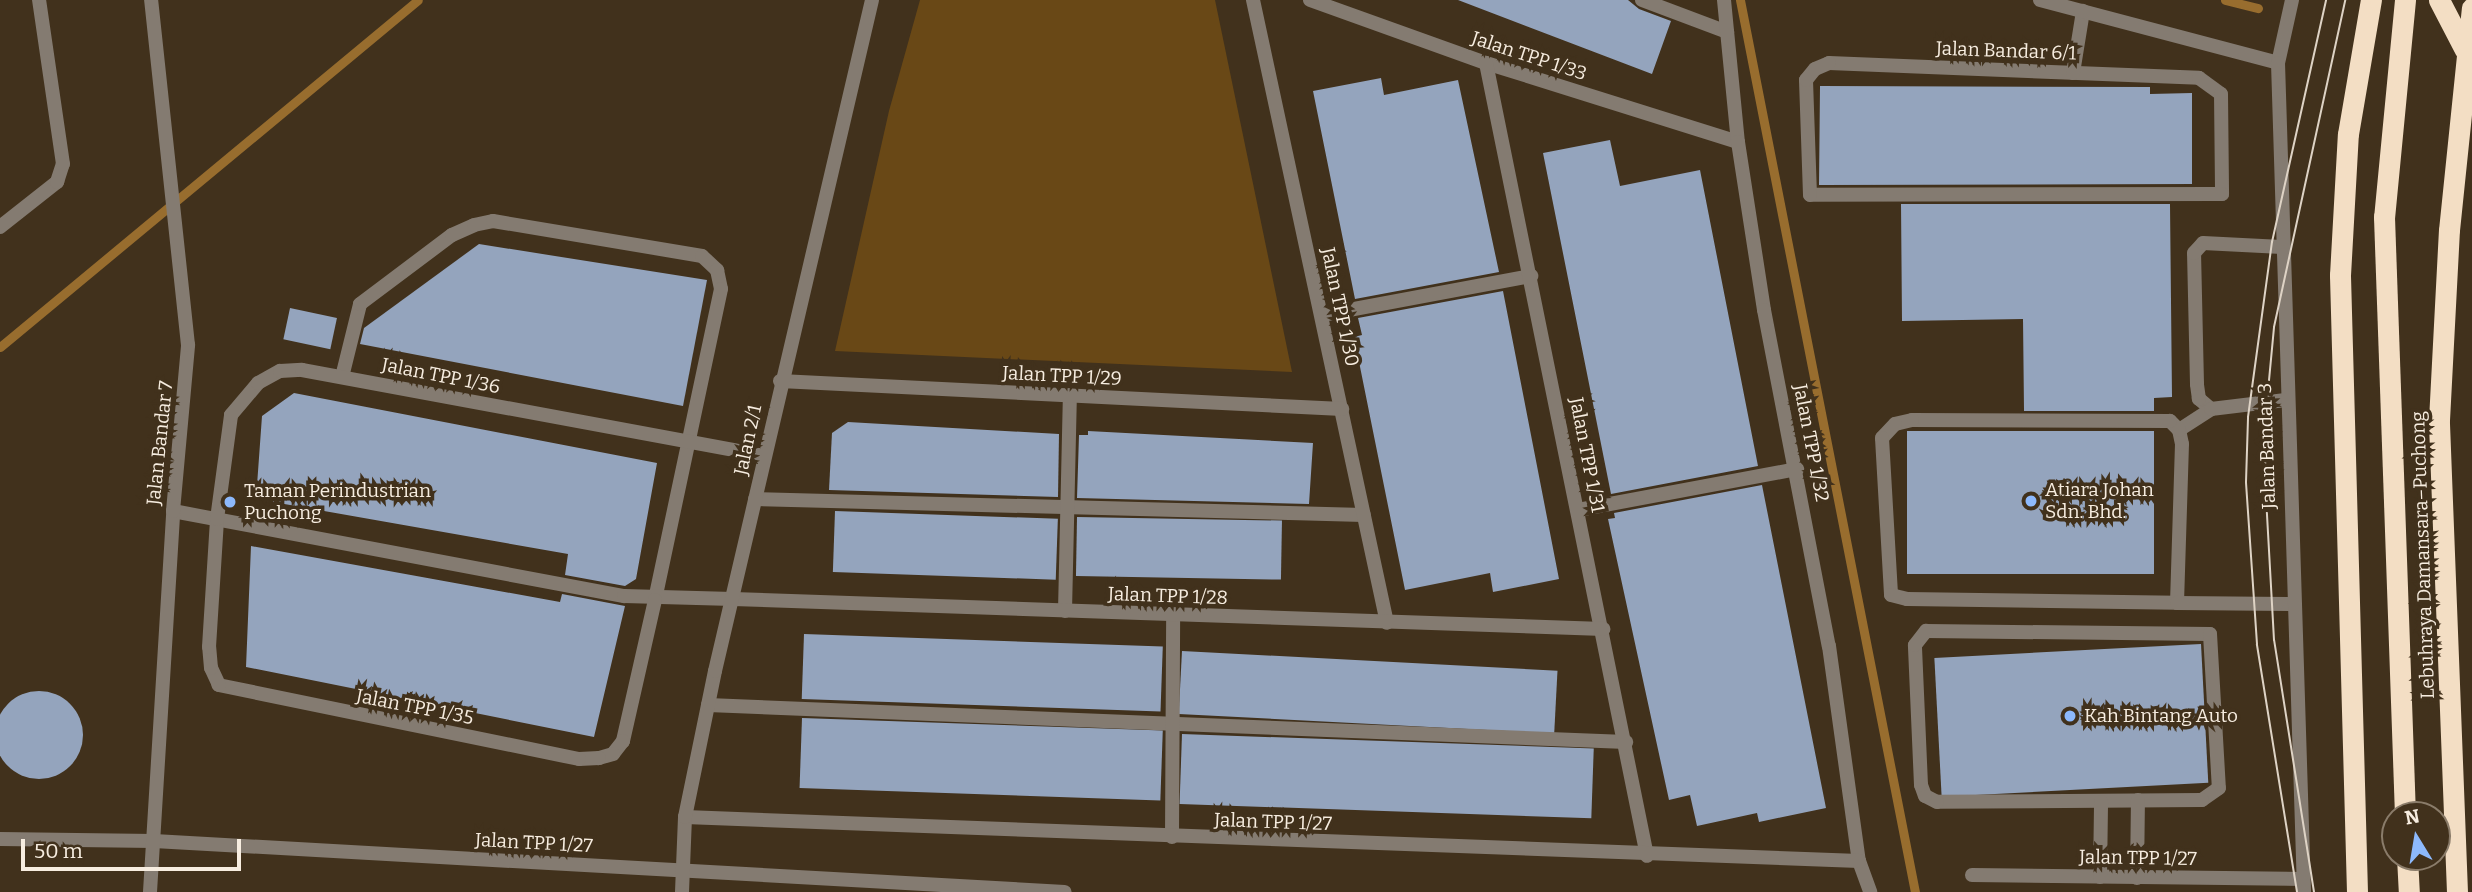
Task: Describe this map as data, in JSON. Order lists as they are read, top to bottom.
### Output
{
  "streets": {
    "highway": ["Lebuhraya Damansara–Puchong"],
    "street": [
      "Jalan Bandar 6/1",
      "Jalan TPP 1/33",
      "Jalan TPP 1/30",
      "Jalan TPP 1/36",
      "Jalan TPP 1/29",
      "Jalan 2/1",
      "Jalan Bandar 7",
      "Jalan TPP 1/32",
      "Jalan Bandar 3",
      "Jalan TPP 1/31",
      "Jalan TPP 1/28",
      "Jalan TPP 1/35",
      "Jalan TPP 1/27"
    ]
  },
  "crossings": [
    ["Jalan TPP 1/33", "Jalan TPP 1/32"],
    ["Jalan TPP 1/33", "Jalan TPP 1/31"],
    ["Jalan TPP 1/30", "Jalan TPP 1/29"],
    ["Jalan TPP 1/30", "Jalan TPP 1/28"],
    ["Jalan TPP 1/36", "Jalan 2/1"],
    ["Jalan TPP 1/36", "Jalan TPP 1/28"],
    ["Jalan TPP 1/36", "Jalan TPP 1/35"],
    ["Jalan TPP 1/29", "Jalan 2/1"],
    ["Jalan 2/1", "Jalan TPP 1/28"],
    ["Jalan 2/1", "Jalan TPP 1/27"],
    ["Jalan Bandar 7", "Jalan TPP 1/28"],
    ["Jalan Bandar 7", "Jalan TPP 1/27"],
    ["Jalan TPP 1/32", "Jalan TPP 1/27"],
    ["Jalan Bandar 3", "Jalan TPP 1/27"],
    ["Jalan TPP 1/31", "Jalan TPP 1/28"],
    ["Jalan TPP 1/31", "Jalan TPP 1/27"],
    ["Jalan TPP 1/28", "Jalan TPP 1/35"]
  ],
  "places": ["Atiara Johan Sdn. Bhd.", "Taman Perindustrian Puchong", "Kah Bintang Auto"],
  "scale_bar": "50 m",
  "north": "top"
}
